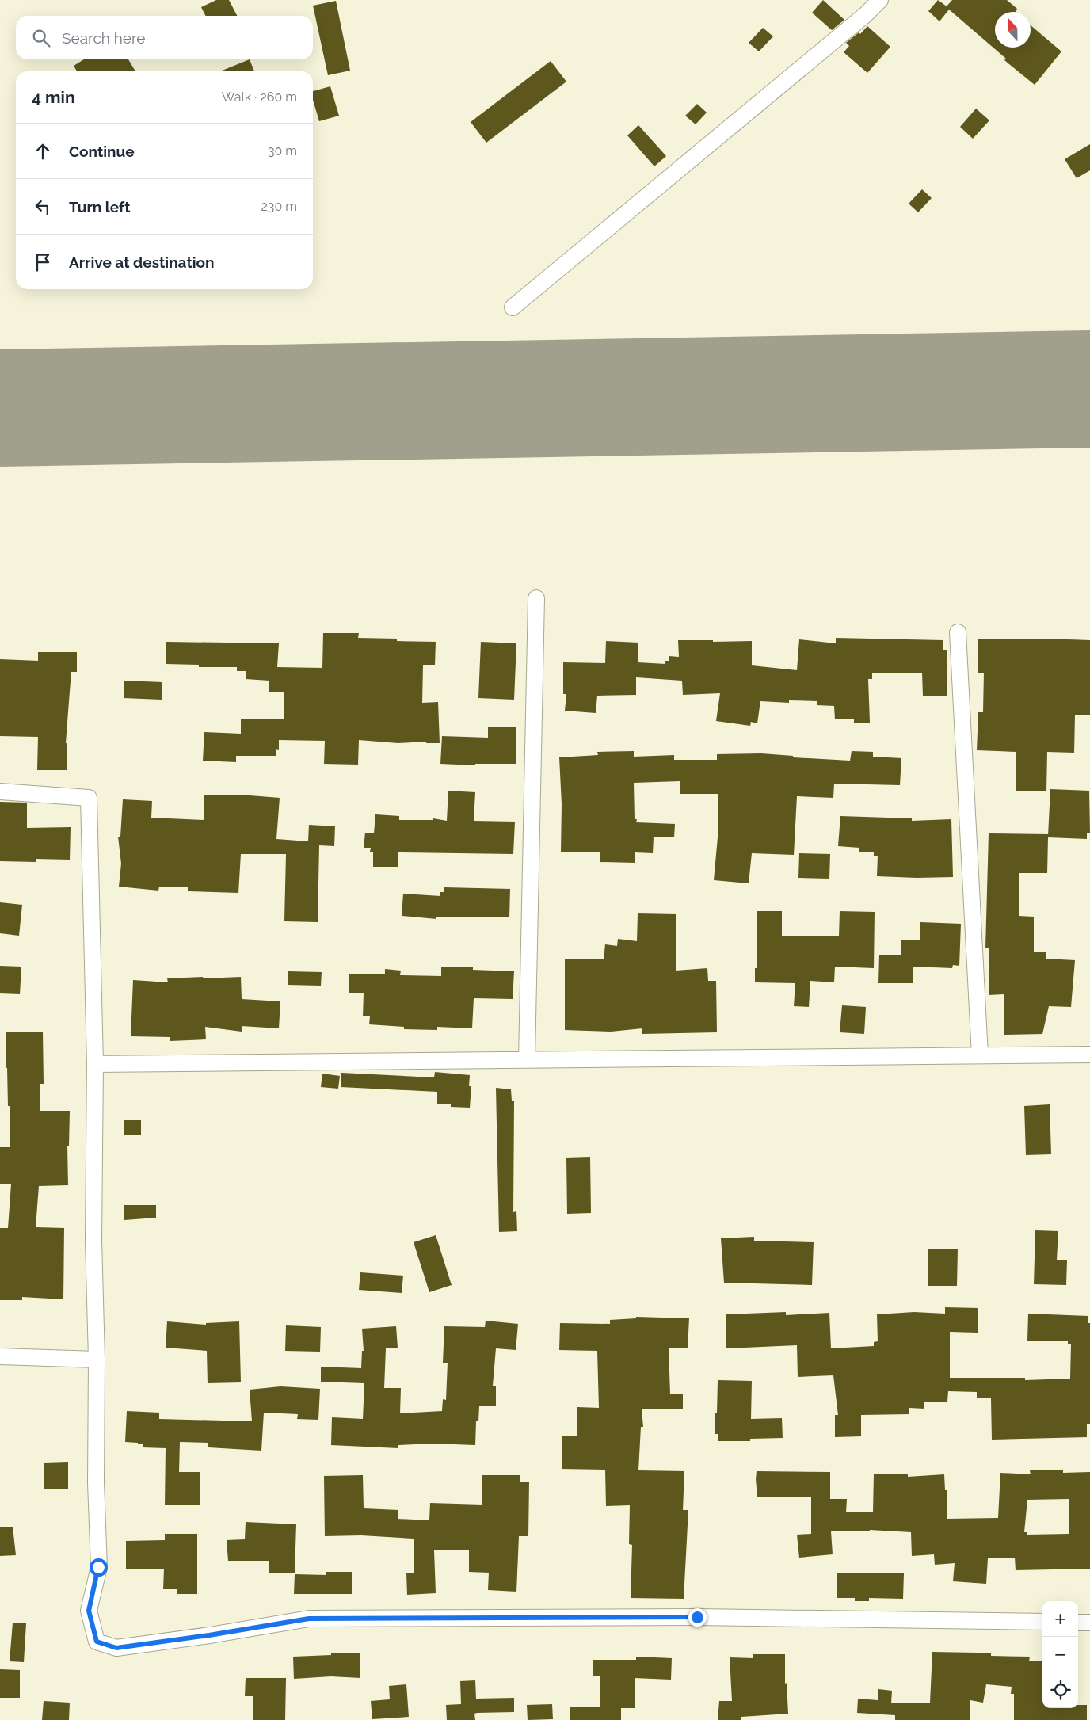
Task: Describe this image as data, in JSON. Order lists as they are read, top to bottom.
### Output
{
  "north": "top",
  "page": {
    "search": "Search here",
    "heading": ["4 min", "Walk · 260 m"],
    "list": [
      ["Continue", "30 m"],
      ["Turn left", "230 m"],
      "Arrive at destination"
    ],
    "map_buttons": ["+", "−"]
  }
}
